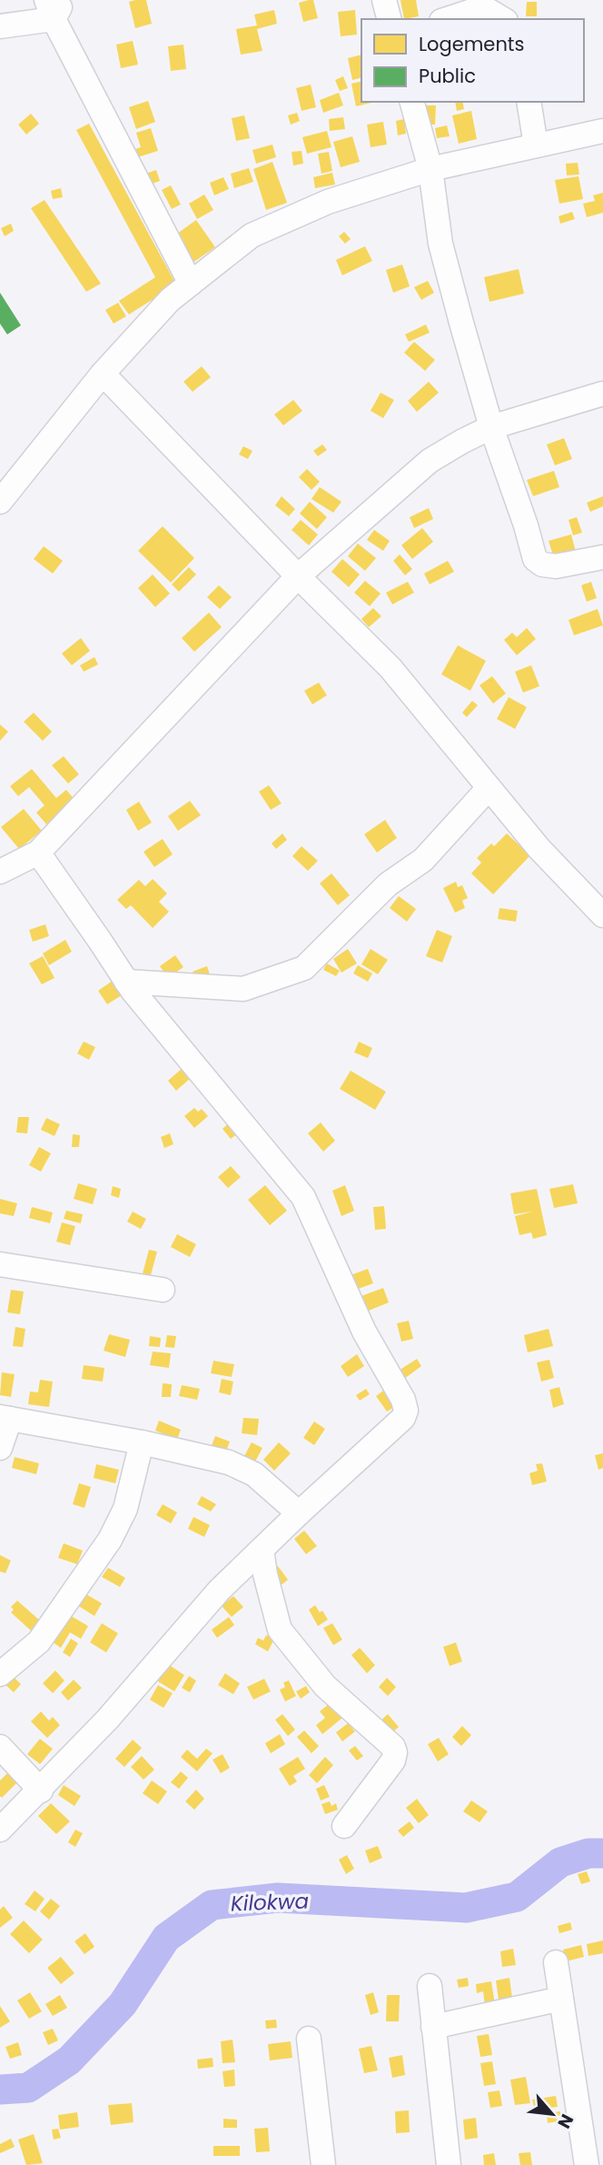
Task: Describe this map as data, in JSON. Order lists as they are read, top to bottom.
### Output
{
  "water": ["Kilokwa"],
  "legend": ["Logements", "Public"],
  "north": "bottom right"
}
